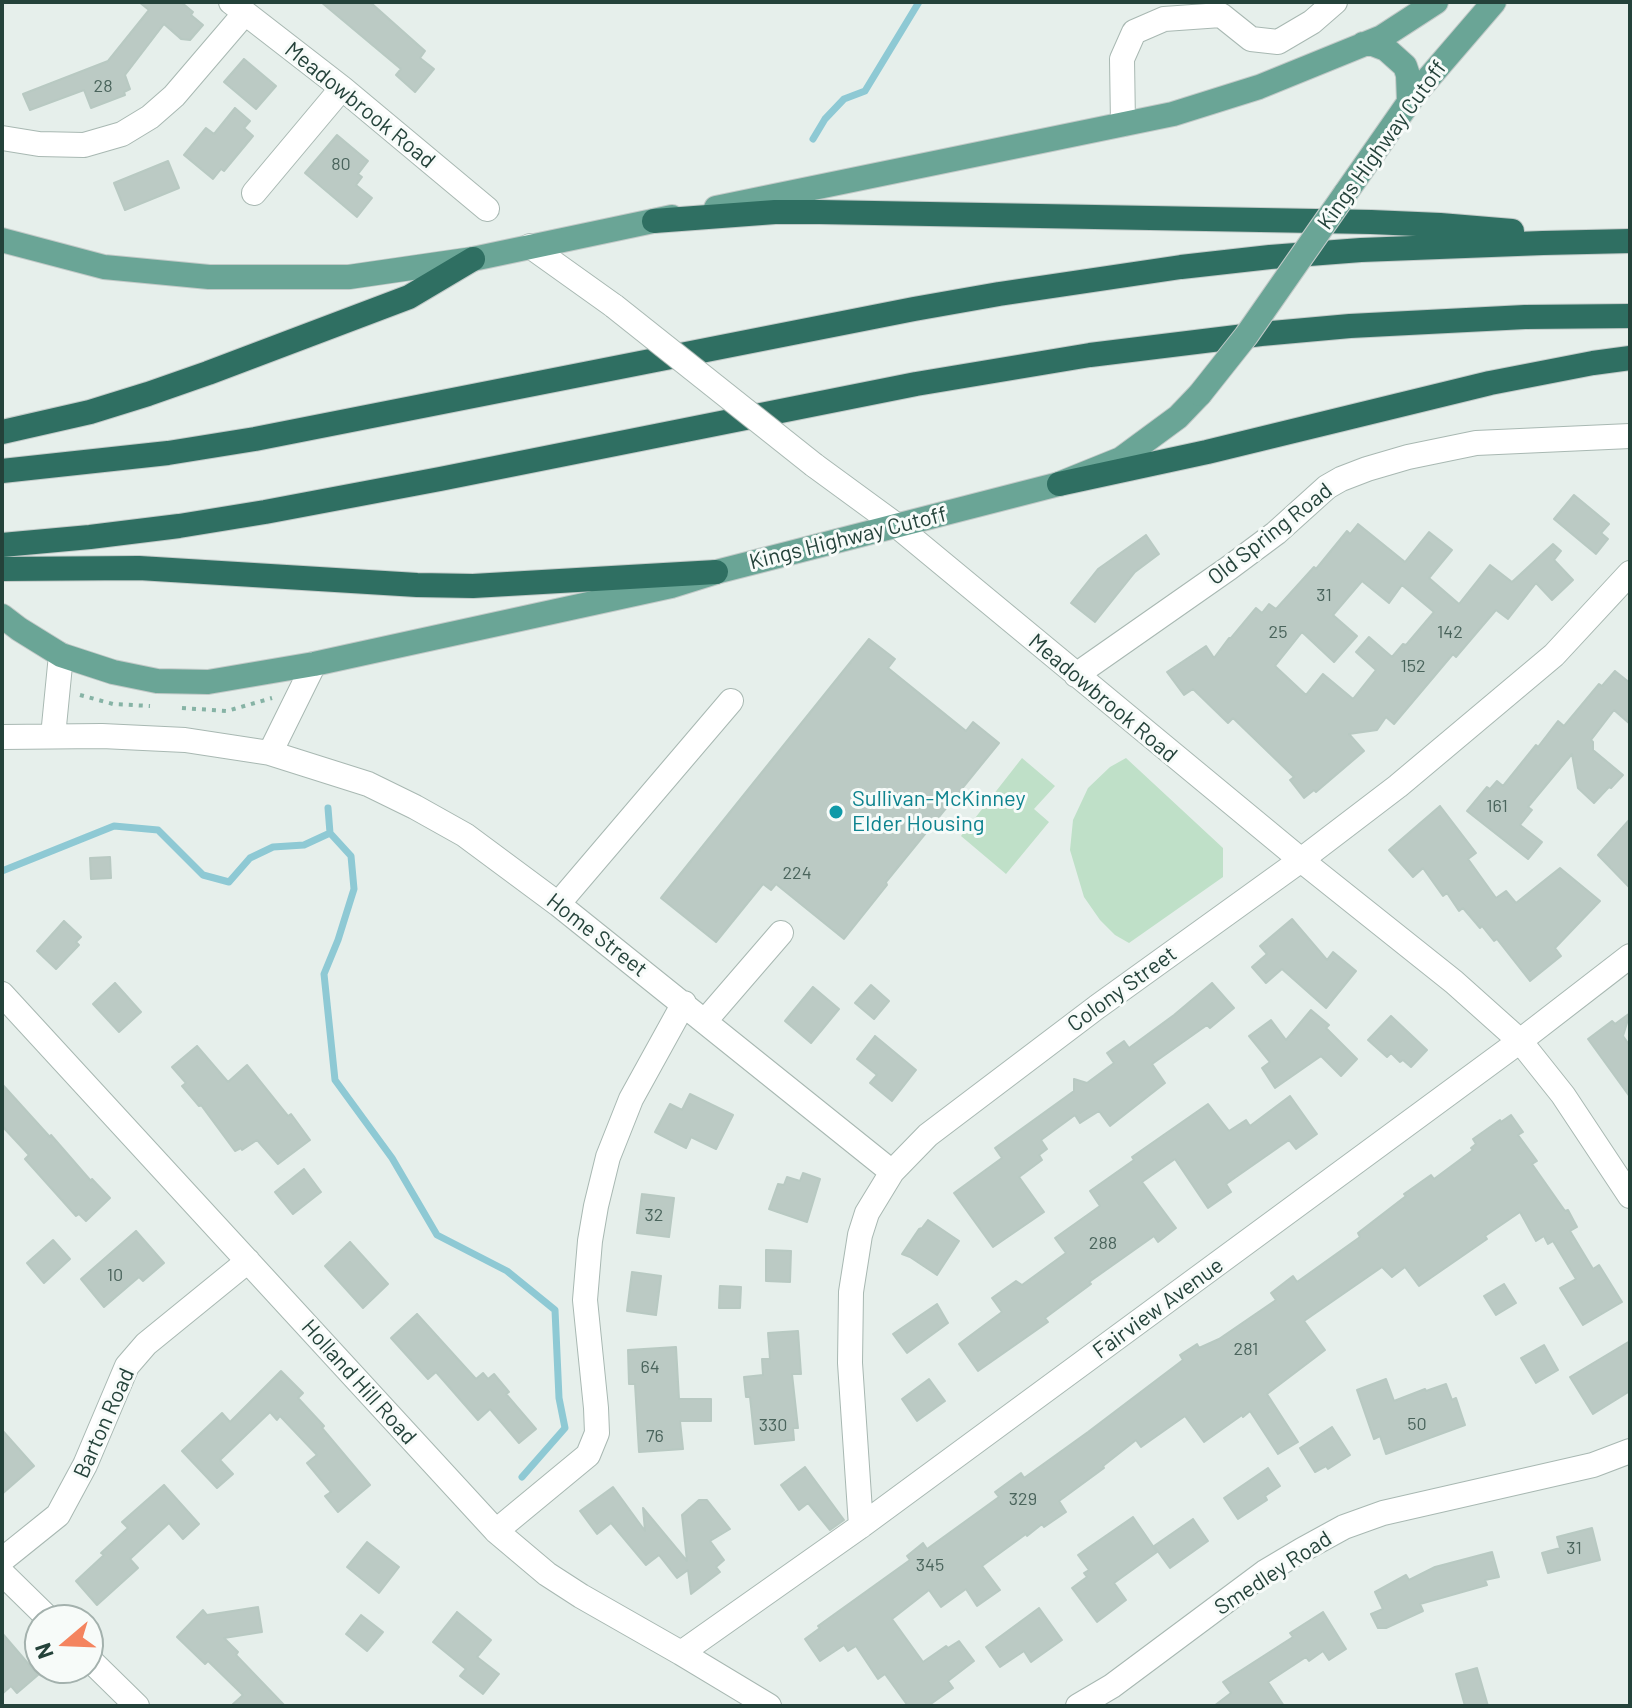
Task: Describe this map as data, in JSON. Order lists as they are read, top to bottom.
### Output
{
  "streets": {
    "main road": ["Kings Highway Cutoff"],
    "street": [
      "Meadowbrook Road",
      "Old Spring Road",
      "Home Street",
      "Colony Street",
      "Fairview Avenue",
      "Holland Hill Road",
      "Barton Road",
      "Smedley Road"
    ]
  },
  "crossings": [
    ["Meadowbrook Road", "Kings Highway Cutoff"],
    ["Meadowbrook Road", "Old Spring Road"],
    ["Meadowbrook Road", "Colony Street"],
    ["Meadowbrook Road", "Fairview Avenue"],
    ["Home Street", "Colony Street"],
    ["Colony Street", "Fairview Avenue"],
    ["Fairview Avenue", "Holland Hill Road"],
    ["Holland Hill Road", "Barton Road"]
  ],
  "places": ["Sullivan-McKinney Elder Housing"],
  "house_numbers": [
    "28",
    "80",
    "31",
    "25",
    "142",
    "152",
    "161",
    "224",
    "32",
    "288",
    "10",
    "281",
    "64",
    "50",
    "330",
    "76",
    "329",
    "31",
    "345"
  ],
  "north": "left"
}
